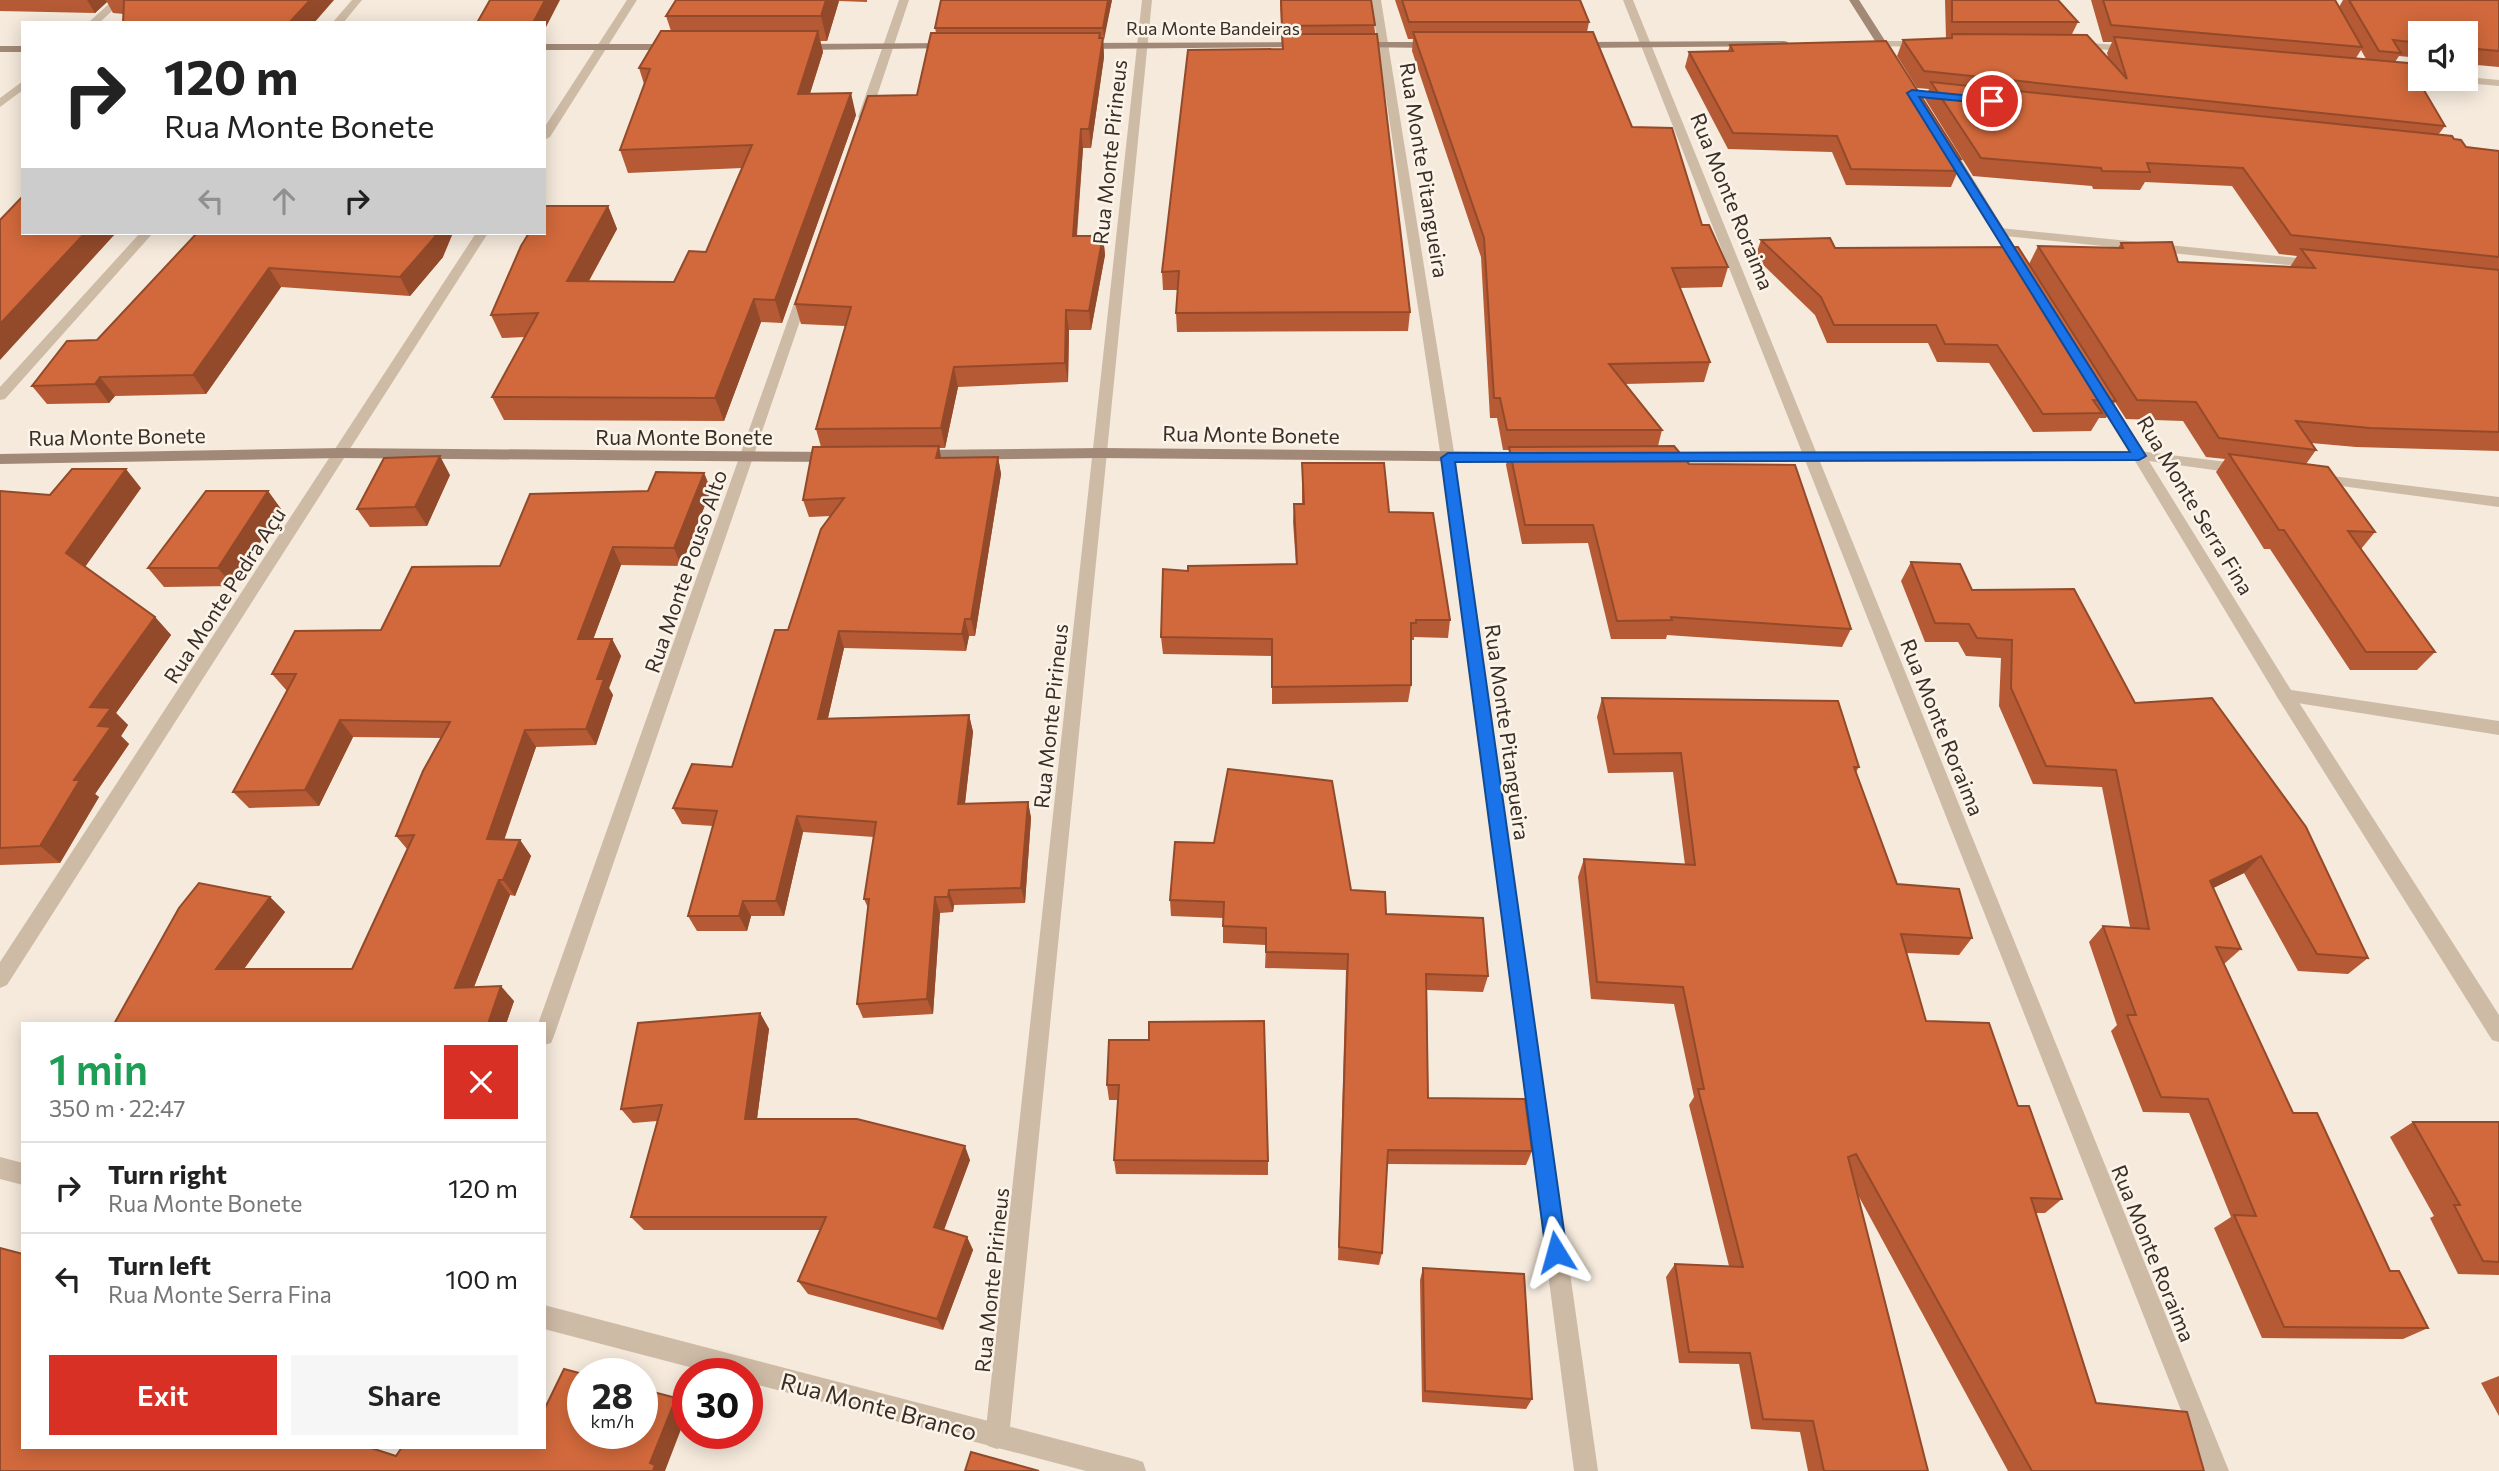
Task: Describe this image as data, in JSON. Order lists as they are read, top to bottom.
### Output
{
  "streets": {
    "main road": ["Rua Monte Bandeiras", "Rua Monte Bonete", "Rua Monte Serra Fina"],
    "street": [
      "Rua Monte Pirineus",
      "Rua Monte Pitangueira",
      "Rua Monte Roraima",
      "Rua Monte Pouso Alto",
      "Rua Monte Pedra Açu",
      "Rua Monte Branco"
    ]
  },
  "crossings": [
    ["Rua Monte Bandeiras", "Rua Monte Pirineus"],
    ["Rua Monte Pirineus", "Rua Monte Bonete"],
    ["Rua Monte Pirineus", "Rua Monte Branco"],
    ["Rua Monte Pitangueira", "Rua Monte Bonete"],
    ["Rua Monte Bonete", "Rua Monte Pouso Alto"],
    ["Rua Monte Bonete", "Rua Monte Pedra Açu"]
  ],
  "page": {
    "turn": ["120 m", "Rua Monte Bonete"],
    "heading": ["1 min", "350 m · 22:47"],
    "list": [
      {
        "name": "Turn right",
        "note": "Rua Monte Bonete",
        "value": "120 m"
      },
      {
        "name": "Turn left",
        "note": "Rua Monte Serra Fina",
        "value": "100 m"
      }
    ],
    "buttons": ["Exit", "Share"],
    "speed": "28 km/h",
    "limit": "30"
  }
}
